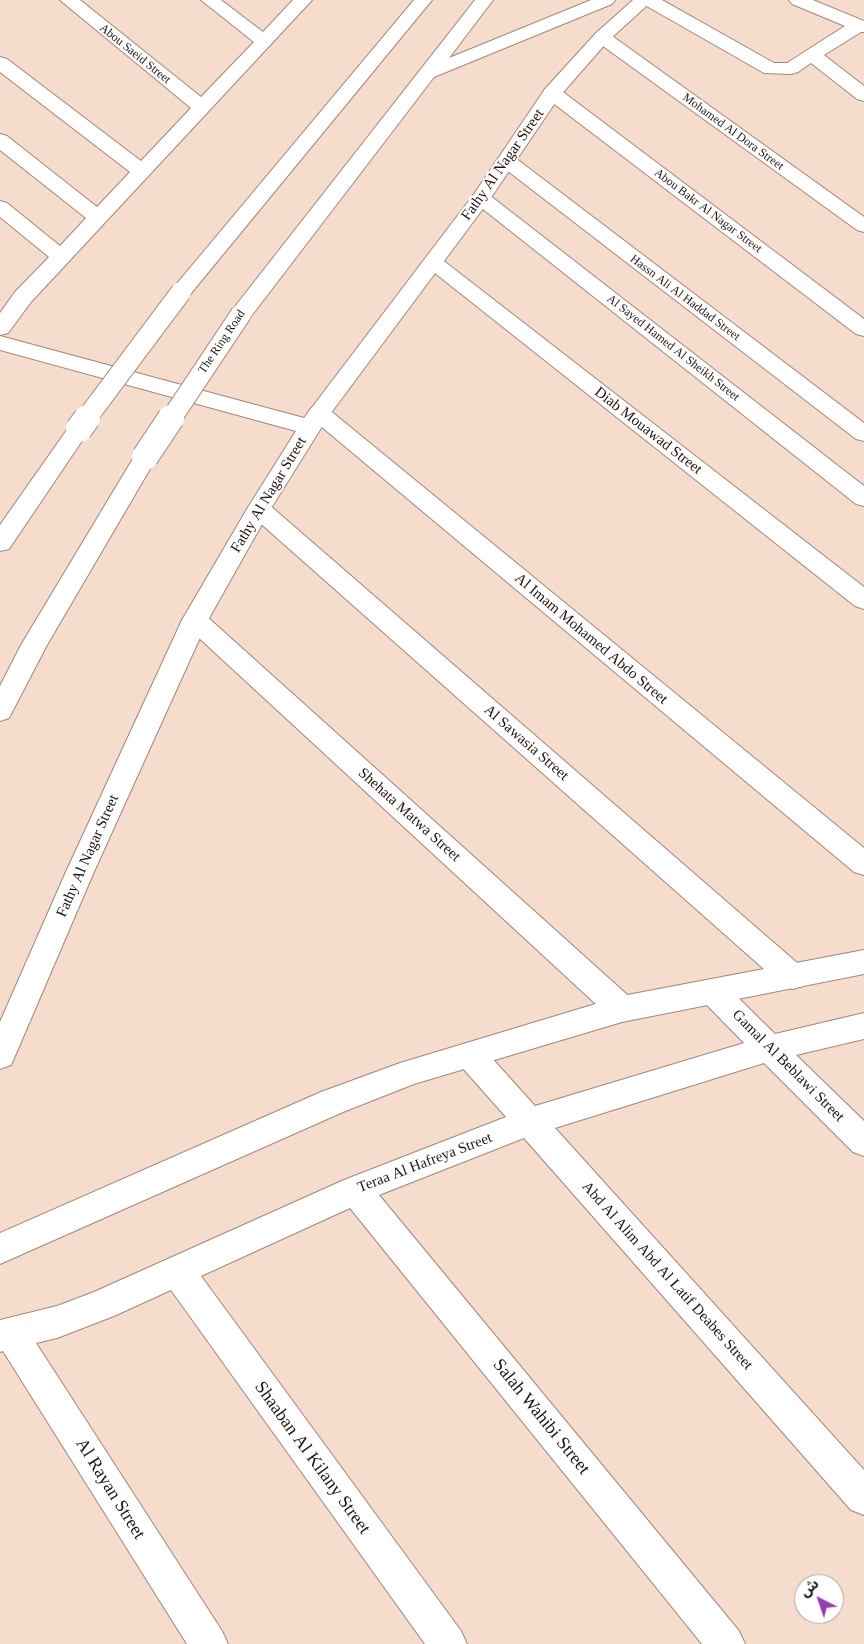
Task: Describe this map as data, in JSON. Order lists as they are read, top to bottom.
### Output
{
  "streets": {
    "main road": [
      "Abou Saeid Street",
      "Mohamed Al Dora Street",
      "Fathy Al Nagar Street",
      "Abou Bakr Al Nagar Street",
      "Hassn Ali Al Haddad Street",
      "The Ring Road",
      "Al Sayed Hamed Al Sheikh Street",
      "Diab Mouawad Street",
      "Al Imam Mohamed Abdo Street",
      "Al Sawasia Street",
      "Shehata Matwa Street",
      "Gamal Al Beblawi Street",
      "Teraa Al Hafreya Street",
      "Abd Al Alim Abd Al Latif Deabes Street",
      "Salah Wahibi Street",
      "Shaaban Al Kilany Street",
      "Al Rayan Street"
    ]
  },
  "crossings": [
    ["Mohamed Al Dora Street", "Fathy Al Nagar Street"],
    ["Fathy Al Nagar Street", "Abou Bakr Al Nagar Street"],
    ["Fathy Al Nagar Street", "Hassn Ali Al Haddad Street"],
    ["Fathy Al Nagar Street", "Al Sayed Hamed Al Sheikh Street"],
    ["Fathy Al Nagar Street", "Diab Mouawad Street"],
    ["Fathy Al Nagar Street", "Al Imam Mohamed Abdo Street"],
    ["Fathy Al Nagar Street", "Al Sawasia Street"],
    ["Fathy Al Nagar Street", "Shehata Matwa Street"],
    ["Gamal Al Beblawi Street", "Teraa Al Hafreya Street"],
    ["Teraa Al Hafreya Street", "Abd Al Alim Abd Al Latif Deabes Street"],
    ["Teraa Al Hafreya Street", "Salah Wahibi Street"],
    ["Teraa Al Hafreya Street", "Shaaban Al Kilany Street"],
    ["Teraa Al Hafreya Street", "Al Rayan Street"]
  ],
  "north": "top left"
}
